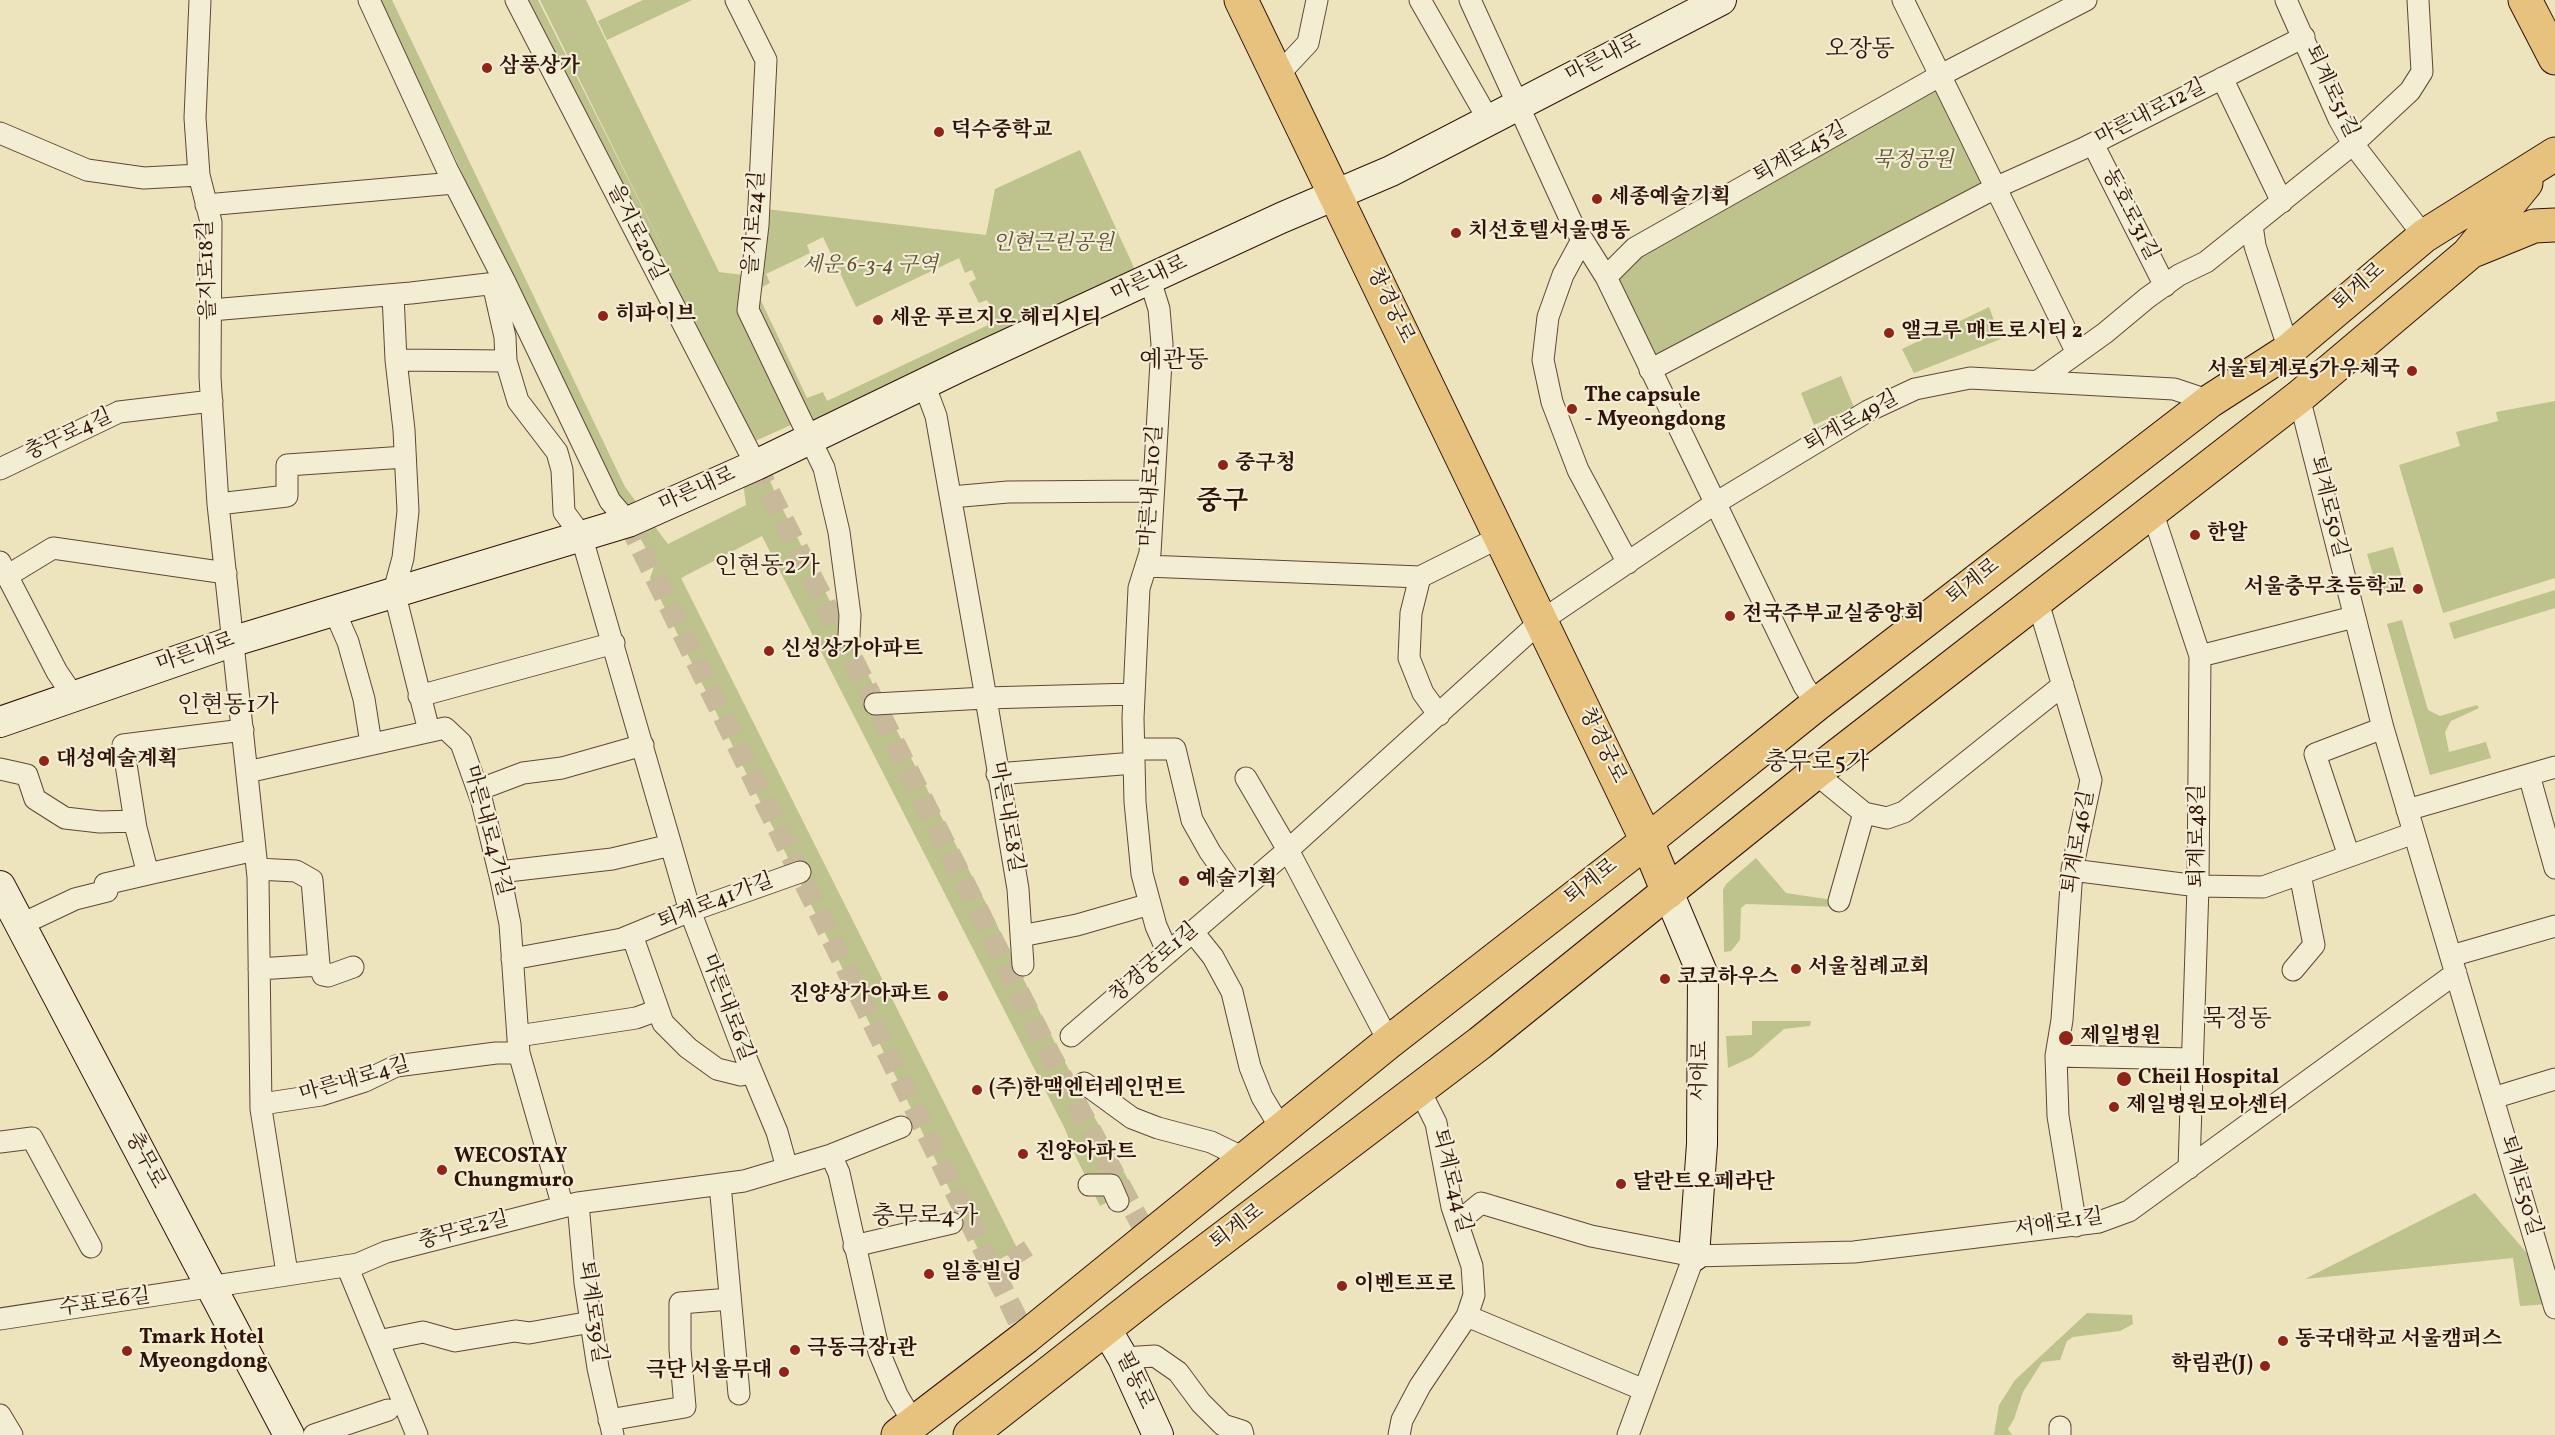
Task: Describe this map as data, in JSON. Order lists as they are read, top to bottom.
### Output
{
  "streets": {
    "main road": [
      "마른내로",
      "퇴계로",
      "창경궁로",
      "서애로",
      "충무로",
      "필동로"
    ],
    "street": [
      "퇴계로51길",
      "마른내로12길",
      "퇴계로45길",
      "동호로31길",
      "을지로24길",
      "을지로20길",
      "을지로18길",
      "퇴계로49길",
      "충무로4길",
      "마른내로10길",
      "퇴계로50길",
      "마른내로8길",
      "마른내로4가길",
      "퇴계로48길",
      "퇴계로46길",
      "퇴계로41가길",
      "창경궁로1길",
      "마른내로6길",
      "마른내로4길",
      "퇴계로44길",
      "서애로1길",
      "충무로2길",
      "수표로6길",
      "퇴계로39길"
    ]
  },
  "crossings": [
    ["마른내로", "을지로24길"],
    ["마른내로", "을지로20길"],
    ["마른내로", "을지로18길"],
    ["마른내로", "창경궁로"],
    ["마른내로", "마른내로10길"],
    ["마른내로", "마른내로8길"],
    ["마른내로", "마른내로6길"],
    ["퇴계로51길", "마른내로12길"],
    ["퇴계로51길", "동호로31길"],
    ["퇴계로51길", "퇴계로"],
    ["마른내로12길", "동호로31길"],
    ["동호로31길", "퇴계로49길"],
    ["을지로18길", "충무로4길"],
    ["퇴계로", "창경궁로"],
    ["퇴계로", "퇴계로49길"],
    ["퇴계로", "퇴계로50길"],
    ["퇴계로", "퇴계로48길"],
    ["퇴계로", "퇴계로46길"],
    ["퇴계로", "서애로"],
    ["퇴계로", "퇴계로44길"],
    ["퇴계로", "충무로2길"],
    ["퇴계로", "필동로"],
    ["창경궁로", "퇴계로49길"],
    ["창경궁로", "창경궁로1길"],
    ["창경궁로", "서애로"],
    ["퇴계로49길", "창경궁로1길"],
    ["마른내로10길", "창경궁로1길"],
    ["퇴계로50길", "서애로1길"],
    ["마른내로4가길", "퇴계로41가길"],
    ["마른내로4가길", "마른내로4길"],
    ["마른내로4가길", "충무로2길"],
    ["마른내로4가길", "퇴계로39길"],
    ["퇴계로48길", "서애로1길"],
    ["퇴계로46길", "서애로1길"],
    ["퇴계로41가길", "마른내로6길"],
    ["마른내로6길", "충무로2길"],
    ["서애로", "서애로1길"],
    ["충무로", "충무로2길"],
    ["충무로", "수표로6길"],
    ["충무로2길", "수표로6길"],
    ["충무로2길", "퇴계로39길"]
  ],
  "districts": [
    "오장동",
    "예관동",
    "중구",
    "인현동2가",
    "인현동1가",
    "충무로5가",
    "묵정동",
    "충무로4가"
  ],
  "parks": ["묵정공원", "인현근린공원", "세운 6-3-4 구역"],
  "places": [
    "삼풍상가",
    "덕수중학교",
    "세종예술기획",
    "치선호텔서울명동",
    "히파이브",
    "세운 푸르지오 헤리시티",
    "앨크루 매트로시티 2",
    "서울퇴계로5가우체국",
    "The capsule - Myeongdong",
    "중구청",
    "한알",
    "서울충무초등학교",
    "전국주부교실중앙회",
    "신성상가아파트",
    "대성예술계획",
    "예술기획",
    "서울침례교회",
    "코코하우스",
    "진양상가아파트",
    "제일병원",
    "Cheil Hospital",
    "(주)한맥엔터레인먼트",
    "제일병원모아센터",
    "진양아파트",
    "WECOSTAY Chungmuro",
    "달란트오페라단",
    "일흥빌딩",
    "이벤트프로",
    "동국대학교 서울캠퍼스",
    "극동극장1관",
    "Tmark Hotel Myeongdong",
    "학림관(J)",
    "극단 서울무대"
  ]
}
